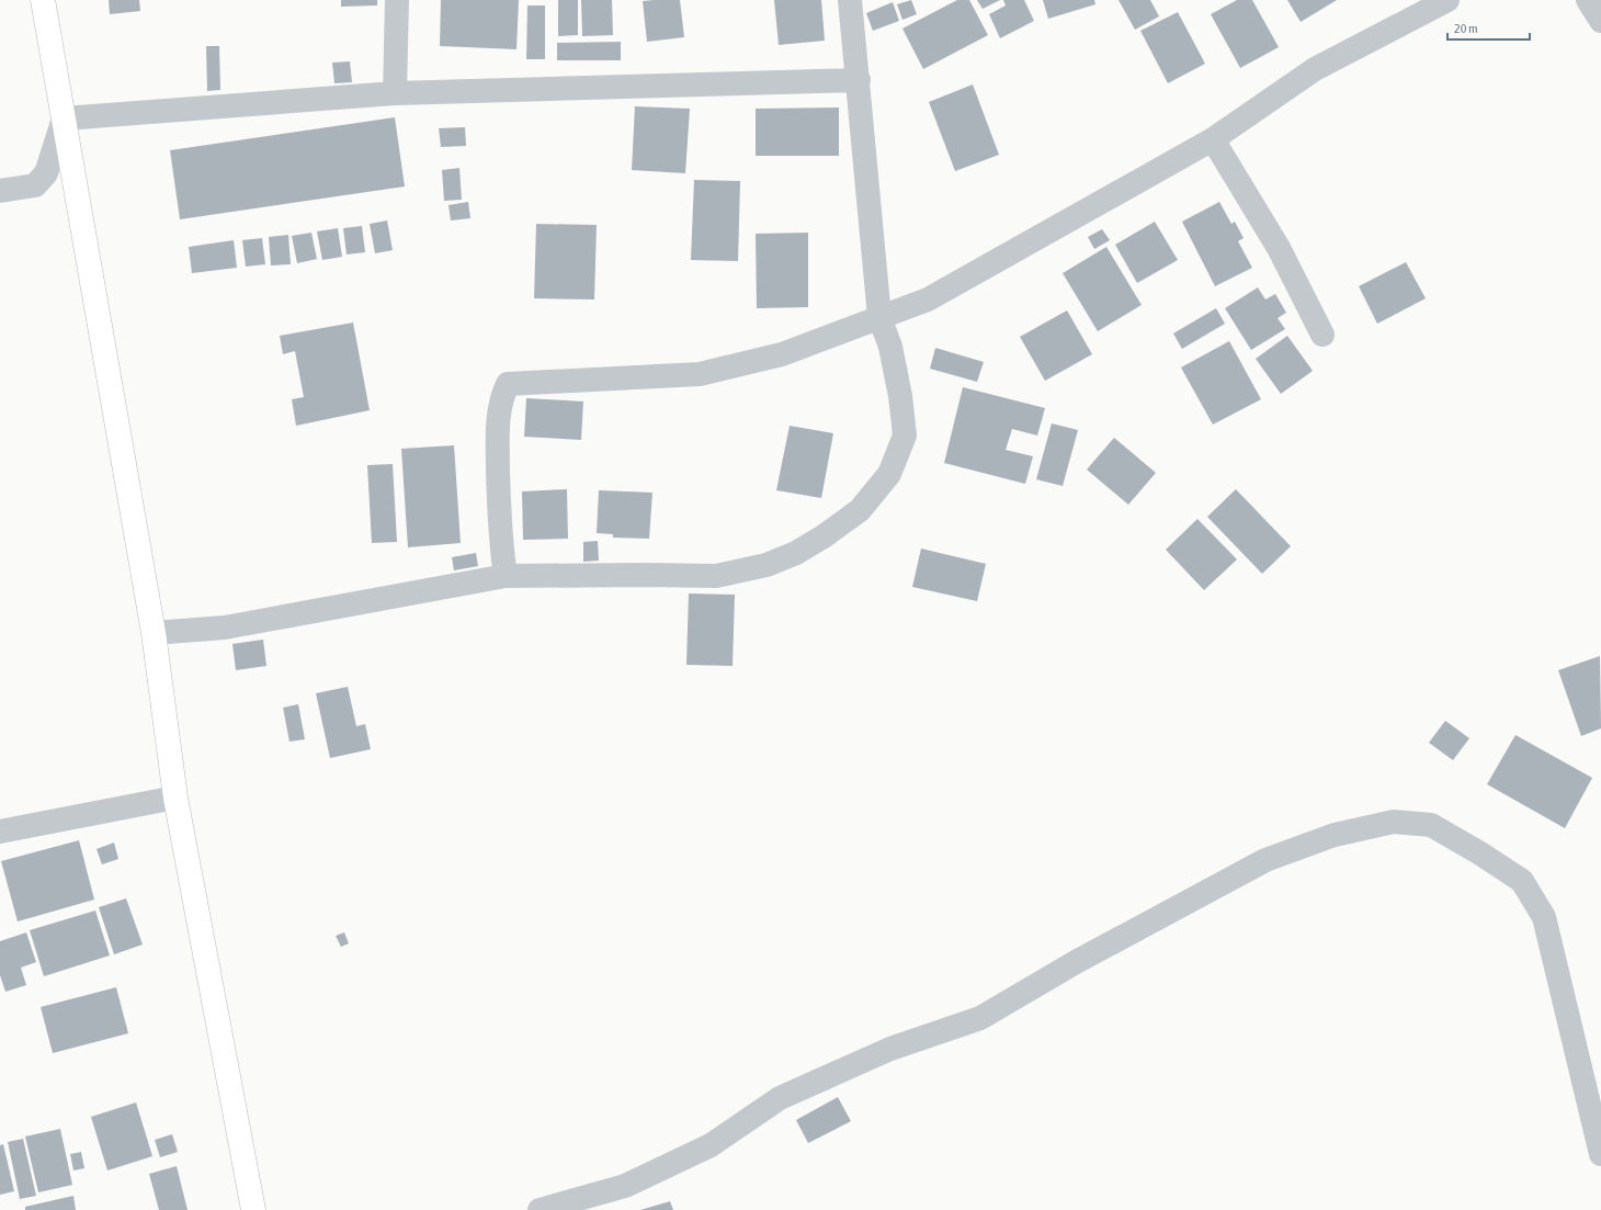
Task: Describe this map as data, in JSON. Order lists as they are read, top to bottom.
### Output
{
  "scale_bar": "20 m"
}
